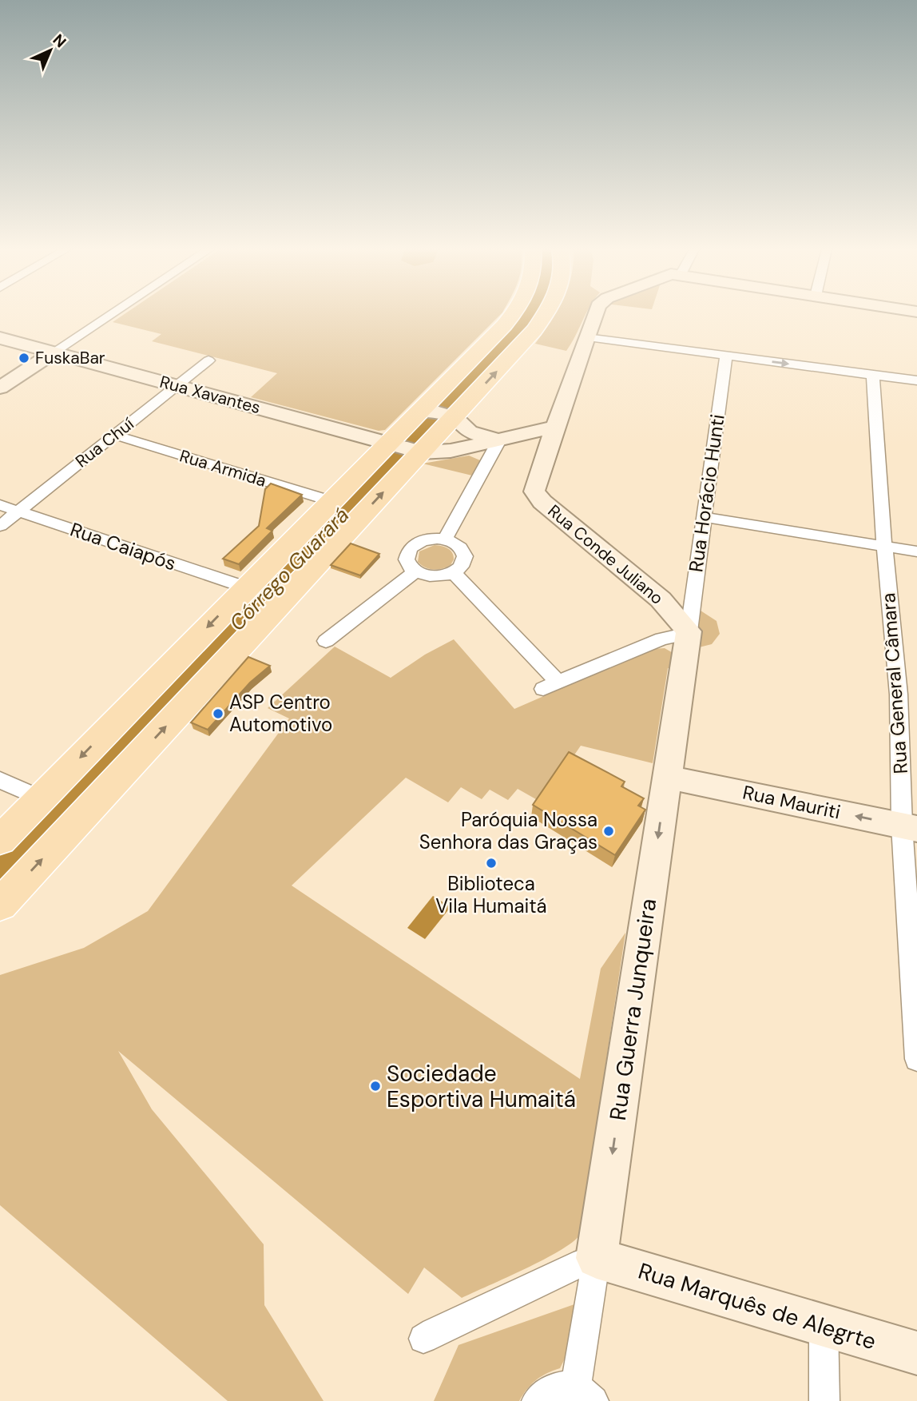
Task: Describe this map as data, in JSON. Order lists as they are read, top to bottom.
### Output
{
  "streets": {
    "street": [
      "Rua Xavantes",
      "Rua Chuí",
      "Rua Armida",
      "Rua Horácio Hunti",
      "Rua Caiapós",
      "Rua Conde Juliano",
      "Rua General Câmara",
      "Rua Mauriti",
      "Rua Guerra Junqueira",
      "Rua Marquês de Alegrte"
    ]
  },
  "crossings": [
    ["Rua Xavantes", "Rua Chuí"],
    ["Rua Xavantes", "Rua Conde Juliano"],
    ["Rua Chuí", "Rua Armida"],
    ["Rua Chuí", "Rua Caiapós"],
    ["Rua Horácio Hunti", "Rua Conde Juliano"],
    ["Rua Horácio Hunti", "Rua Guerra Junqueira"],
    ["Rua Conde Juliano", "Rua Guerra Junqueira"],
    ["Rua General Câmara", "Rua Mauriti"],
    ["Rua Mauriti", "Rua Guerra Junqueira"],
    ["Rua Guerra Junqueira", "Rua Marquês de Alegrte"]
  ],
  "one_way": ["Rua Mauriti", "Rua Guerra Junqueira"],
  "water": ["Córrego Guarará"],
  "places": [
    "FuskaBar",
    "ASP Centro Automotivo",
    "Paróquia Nossa Senhora das Graças",
    "Biblioteca Vila Humaitá",
    "Sociedade Esportiva Humaitá"
  ],
  "north": "top right"
}
